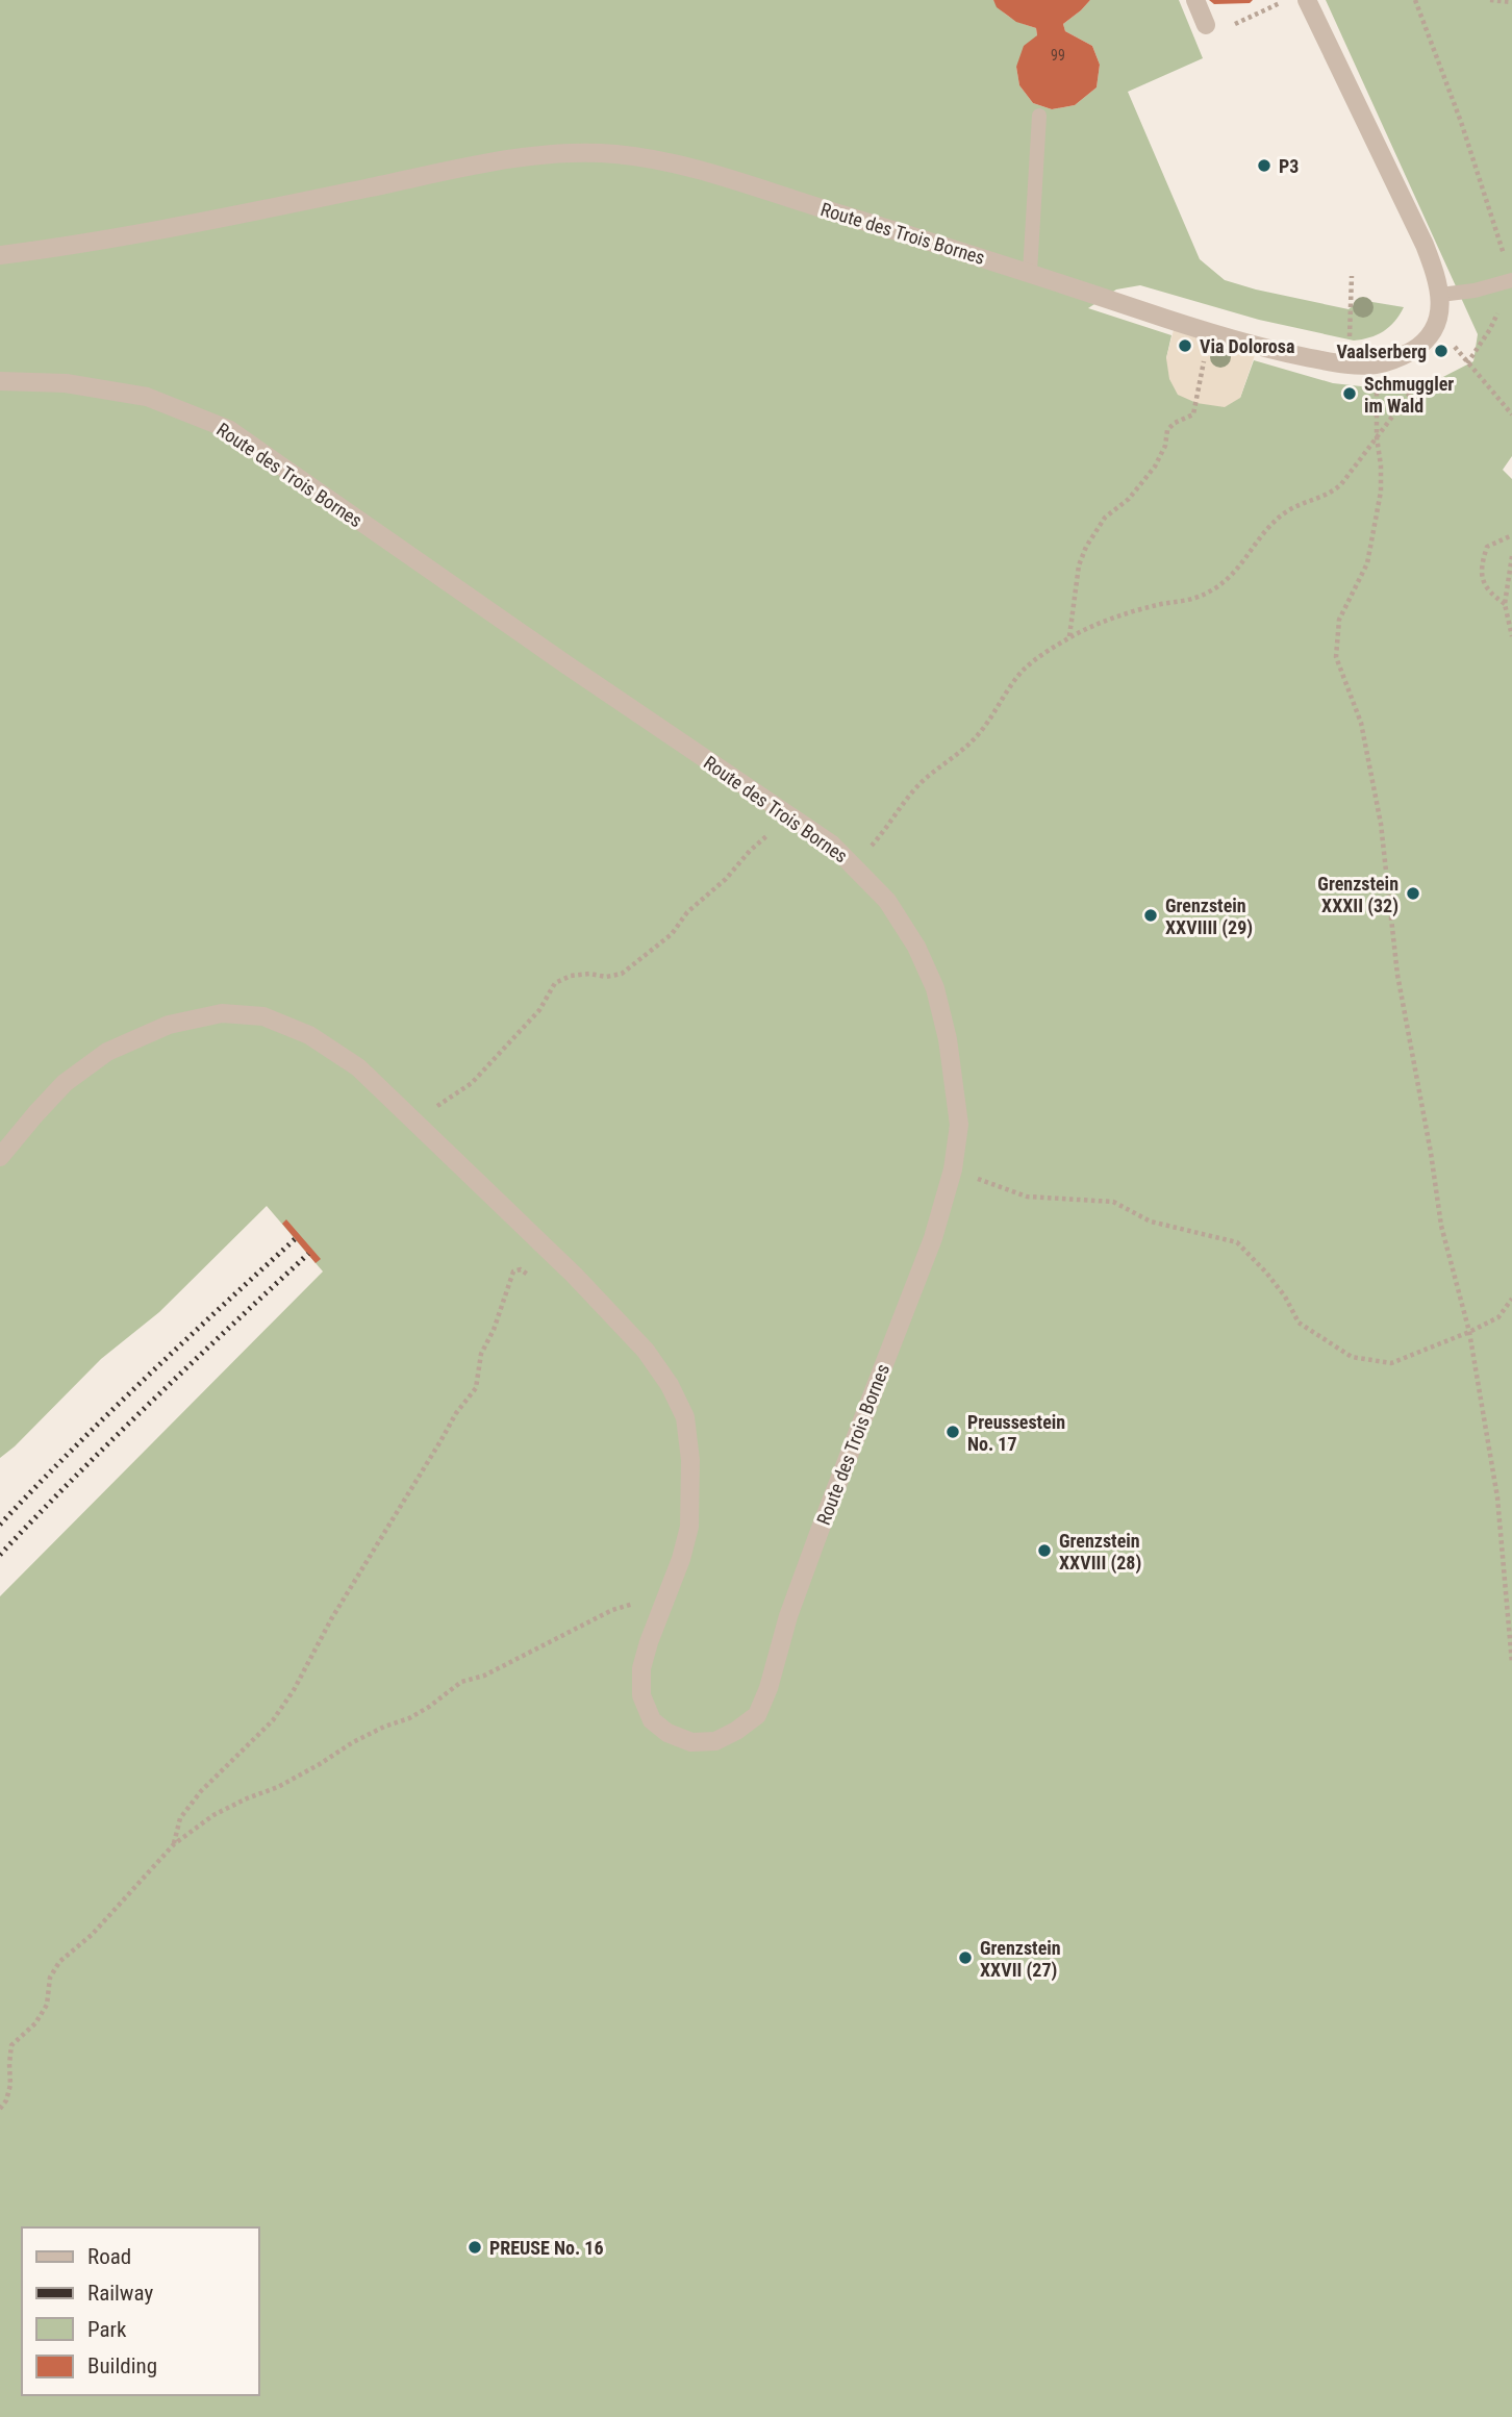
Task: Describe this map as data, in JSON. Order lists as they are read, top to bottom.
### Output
{
  "streets": {
    "street": ["Route des Trois Bornes"]
  },
  "places": [
    "P3",
    "Via Dolorosa",
    "Vaalserberg",
    "Schmuggler im Wald",
    "Grenzstein XXXII (32)",
    "Grenzstein XXVIIII (29)",
    "Preussestein No. 17",
    "Grenzstein XXVIII (28)",
    "Grenzstein XXVII (27)",
    "PREUSE No. 16"
  ],
  "house_numbers": ["99"],
  "legend": [
    "Road",
    "Railway",
    "Park",
    "Building"
  ]
}
